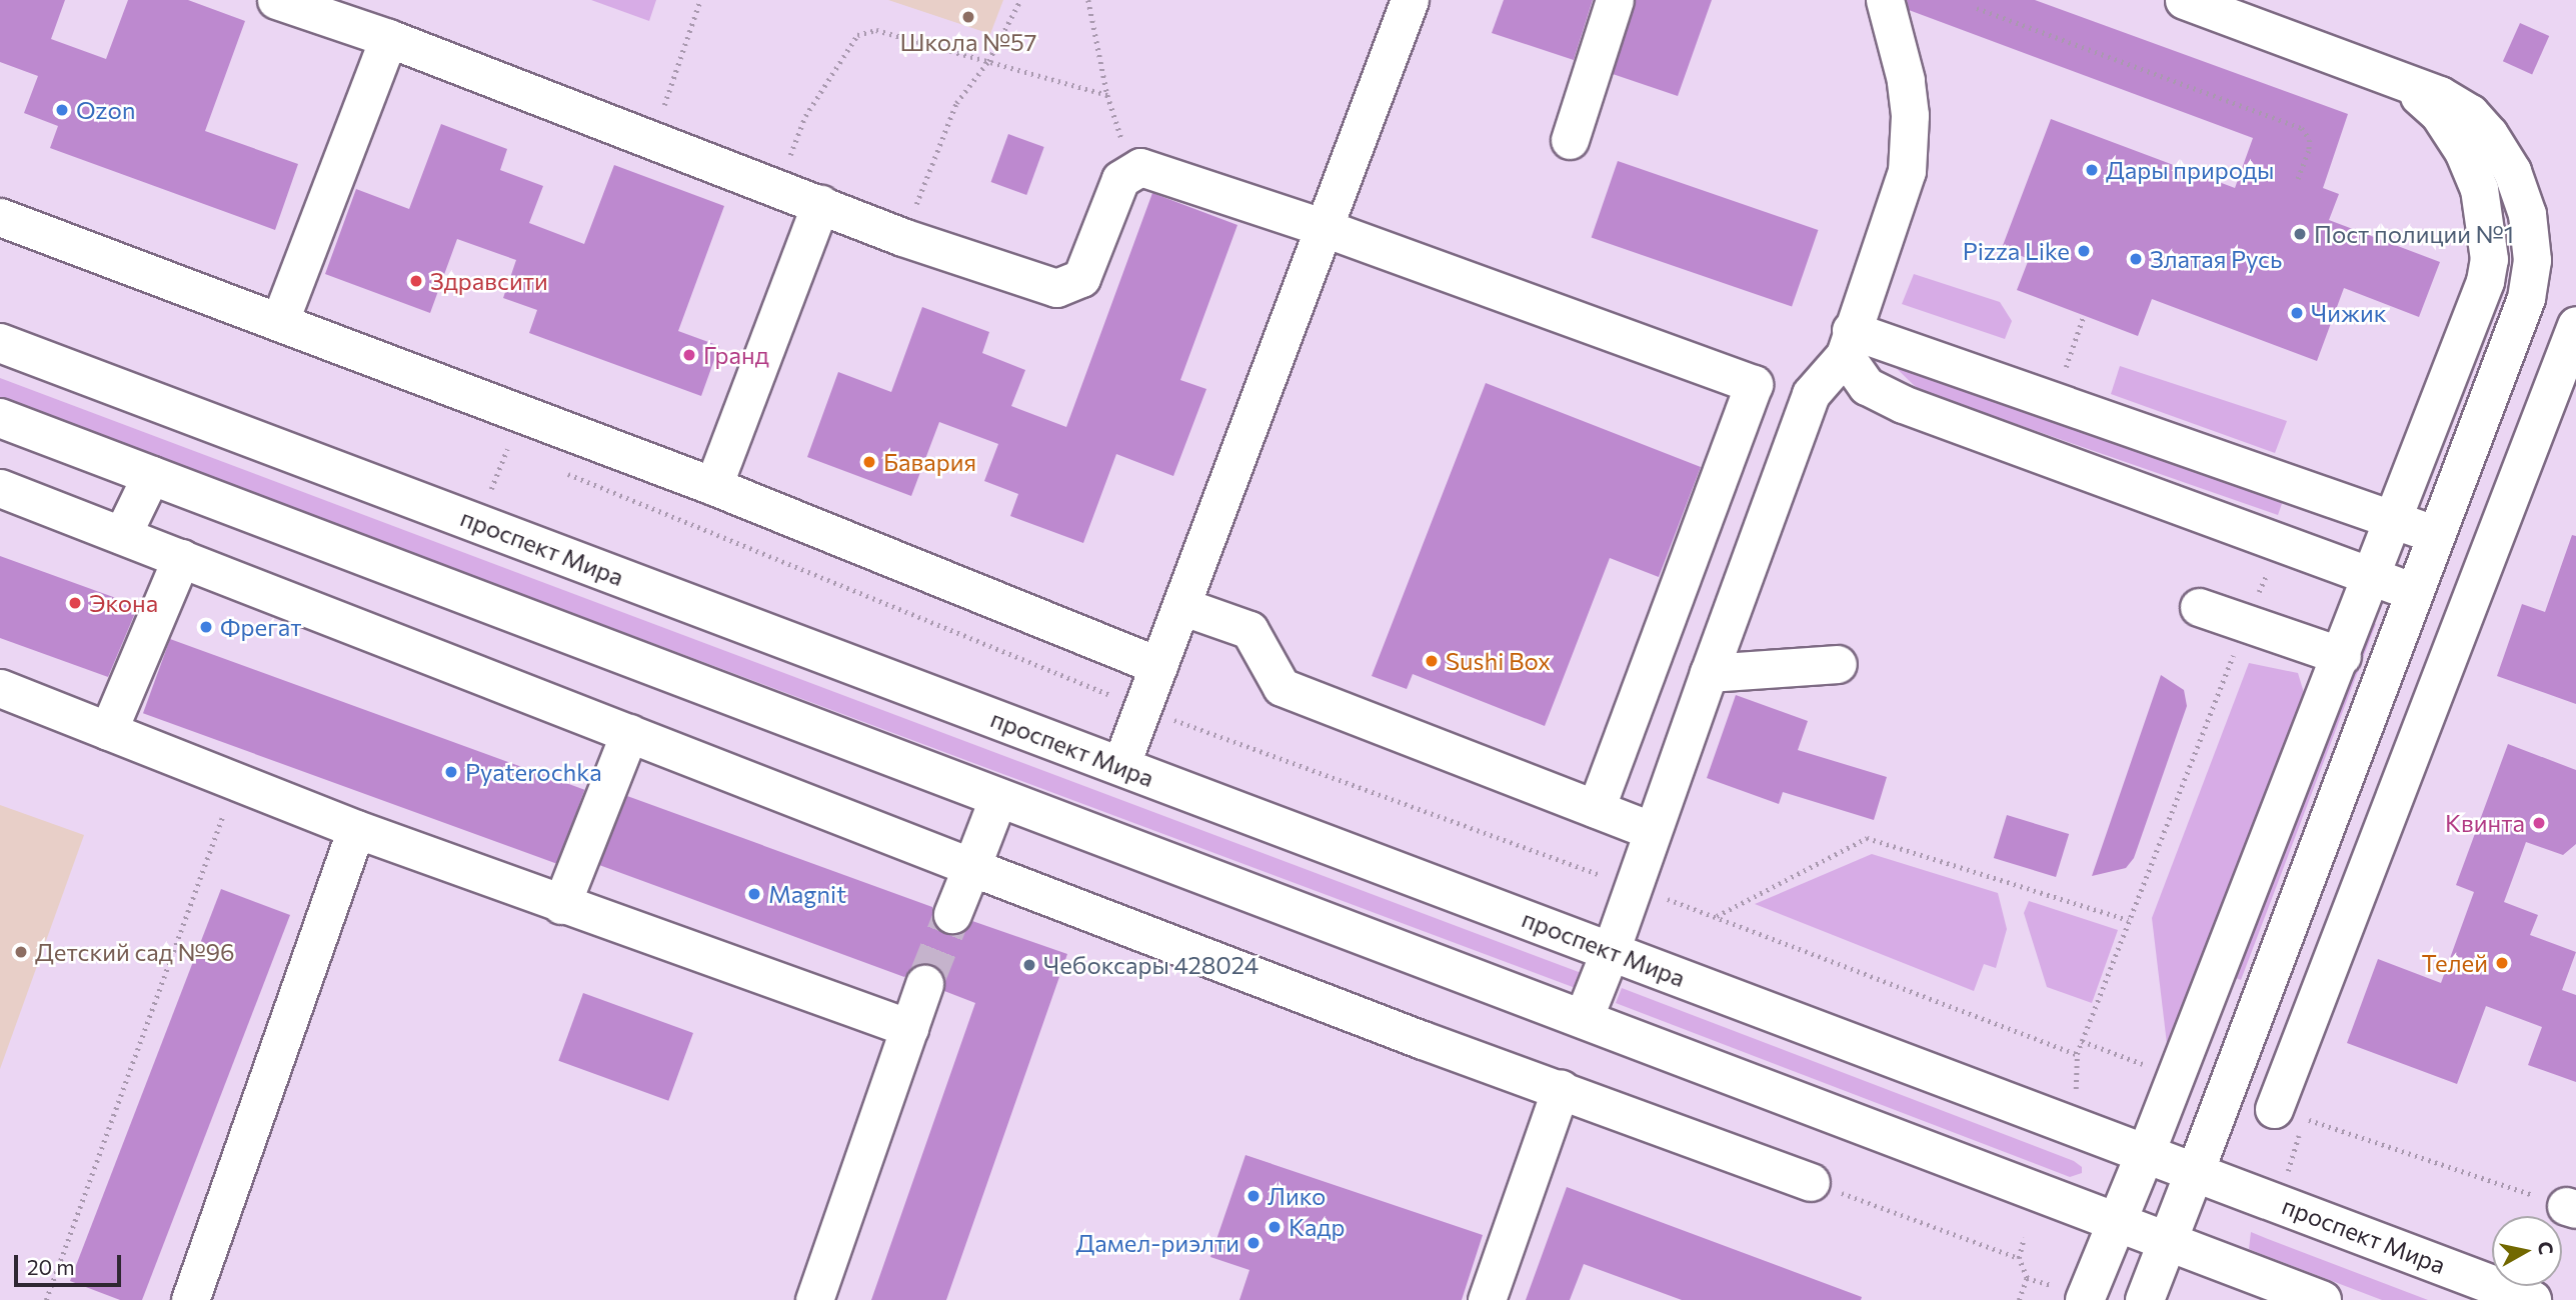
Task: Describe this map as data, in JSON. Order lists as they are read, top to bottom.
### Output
{
  "streets": {
    "main road": ["проспект Мира"]
  },
  "places": [
    "Школа №57",
    "Ozon",
    "Дары природы",
    "Пост полиции №1",
    "Pizza Like",
    "Златая Русь",
    "Здравсити",
    "Чижик",
    "Гранд",
    "Бавария",
    "Экона",
    "Фрегат",
    "Sushi Box",
    "Pyaterochka",
    "Квинта",
    "Magnit",
    "Детский сад №96",
    "Телей",
    "Чебоксары 428024",
    "Лико",
    "Кадр",
    "Дамел-риэлти"
  ],
  "scale_bar": "20 m",
  "north": "right"
}
